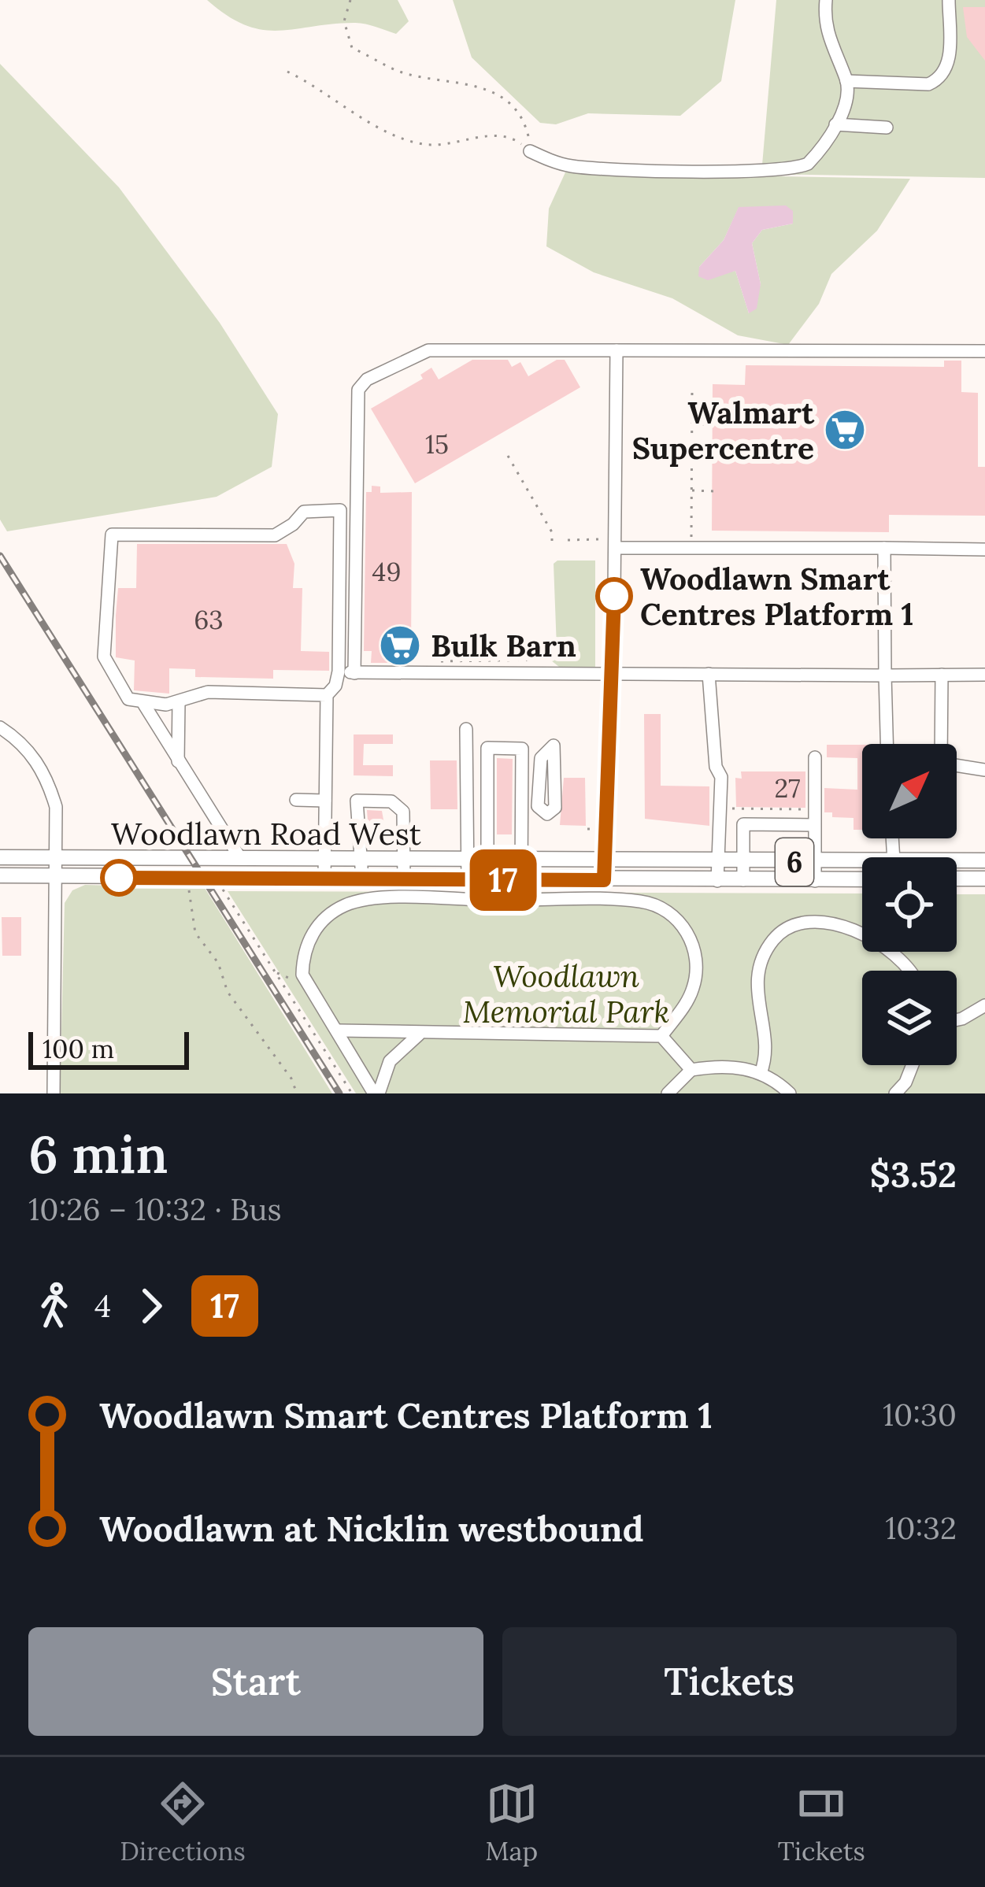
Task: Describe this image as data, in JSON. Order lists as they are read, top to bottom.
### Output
{
  "streets": {
    "main road": ["Woodlawn Road West", "6"]
  },
  "parks": ["Woodlawn Memorial Park"],
  "places": {
    "supermarket": ["Walmart Supercentre", "Bulk Barn"],
    "other": ["Woodlawn Smart Centres Platform 1"]
  },
  "lines": ["bus line 17"],
  "house_numbers": [
    "15",
    "49",
    "63",
    "27"
  ],
  "scale_bar": "100 m",
  "north": "top right",
  "page": {
    "on_map": "17",
    "scale": "100 m",
    "heading": ["6 min", "10:26 – 10:32 · Bus", "$3.52"],
    "legs": ["4", "17"],
    "list": [
      {
        "name": "Woodlawn Smart Centres Platform 1",
        "value": "10:30"
      },
      {
        "name": "Woodlawn at Nicklin westbound",
        "value": "10:32"
      }
    ],
    "buttons": ["Start", "Tickets"],
    "tabs": ["Directions", "Map", "Tickets"]
  }
}
